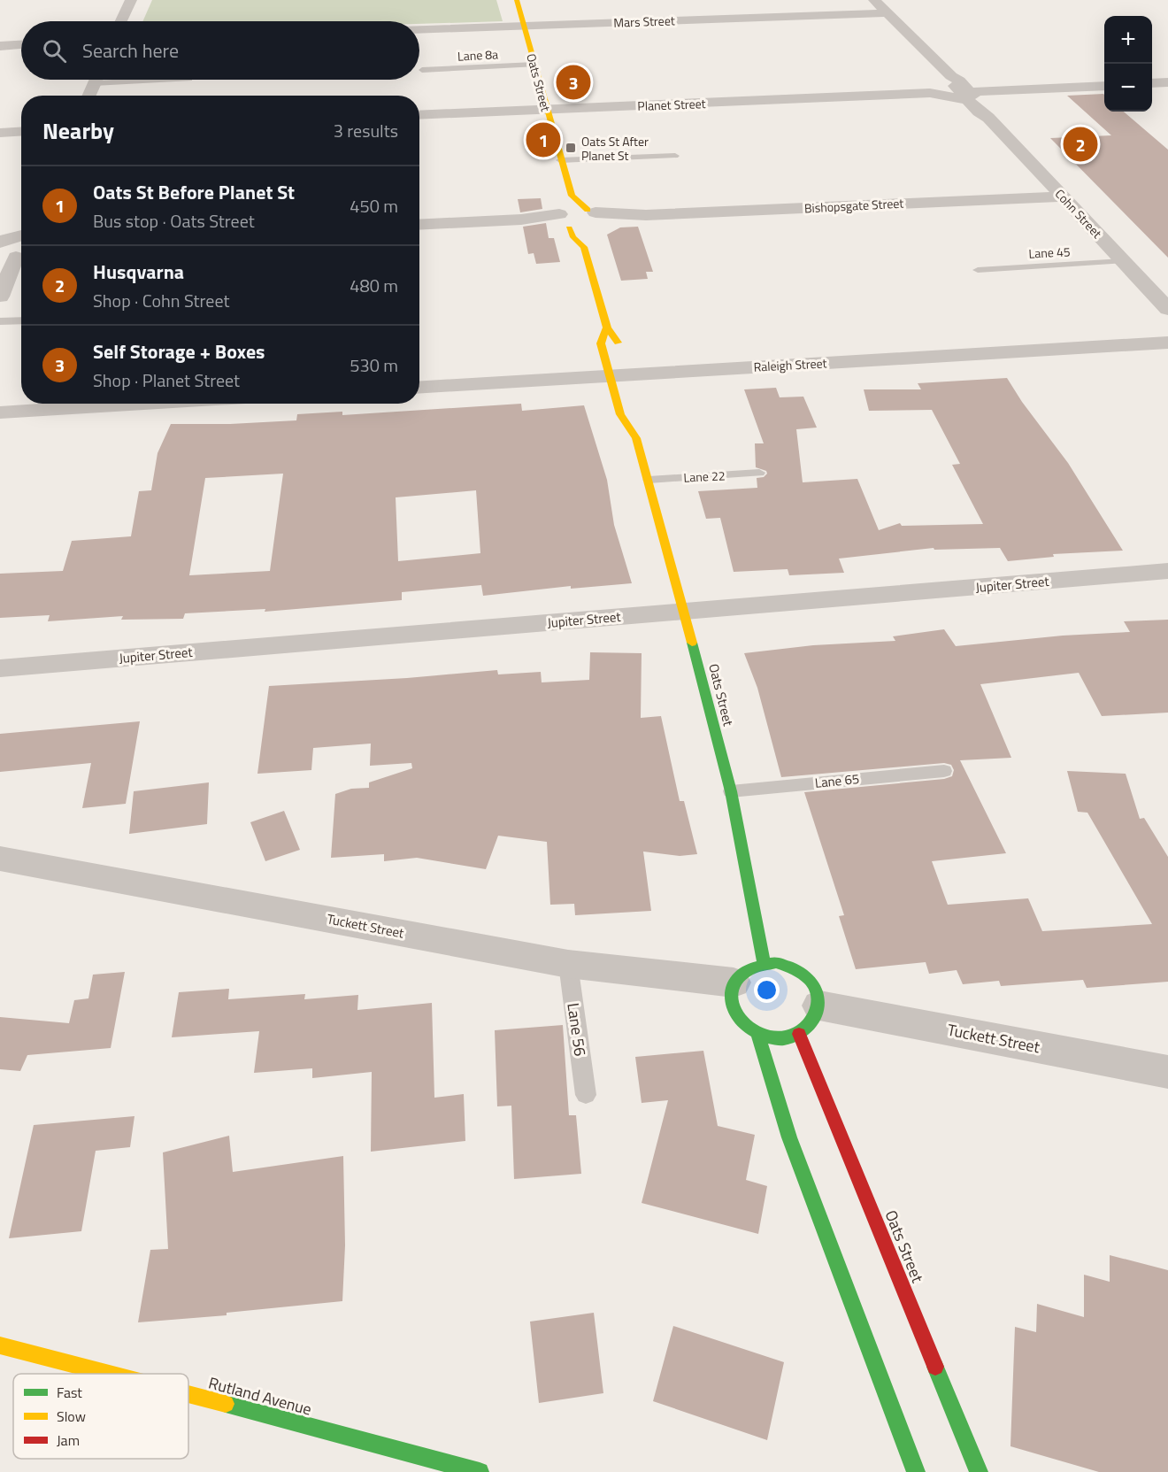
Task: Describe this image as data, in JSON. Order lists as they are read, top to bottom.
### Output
{
  "streets": {
    "main road": ["Oats Street", "Rutland Avenue"],
    "street": [
      "Mars Street",
      "Planet Street",
      "Bishopsgate Street",
      "Cohn Street",
      "Raleigh Street",
      "Jupiter Street",
      "Tuckett Street"
    ],
    "lane": [
      "Lane 8a",
      "Lane 45",
      "Lane 22",
      "Lane 65",
      "Lane 56"
    ]
  },
  "crossings": [
    ["Mars Street", "Oats Street"],
    ["Mars Street", "Cohn Street"],
    ["Lane 8a", "Oats Street"],
    ["Oats Street", "Planet Street"],
    ["Oats Street", "Bishopsgate Street"],
    ["Oats Street", "Raleigh Street"],
    ["Oats Street", "Lane 22"],
    ["Oats Street", "Jupiter Street"],
    ["Oats Street", "Lane 65"],
    ["Oats Street", "Tuckett Street"],
    ["Planet Street", "Cohn Street"],
    ["Bishopsgate Street", "Cohn Street"],
    ["Cohn Street", "Lane 45"],
    ["Tuckett Street", "Lane 56"]
  ],
  "places": {
    "transit": ["Oats St After Planet St"]
  },
  "legend": ["Fast", "Slow", "Jam"],
  "page": {
    "map_buttons": ["+", "−"],
    "search": "Search here",
    "pins": ["3", "1", "2"],
    "heading": ["Nearby", "3 results"],
    "list": [
      {
        "mark": "1",
        "name": "Oats St Before Planet St",
        "note": "Bus stop · Oats Street",
        "value": "450 m"
      },
      {
        "mark": "2",
        "name": "Husqvarna",
        "note": "Shop · Cohn Street",
        "value": "480 m"
      },
      {
        "mark": "3",
        "name": "Self Storage + Boxes",
        "note": "Shop · Planet Street",
        "value": "530 m"
      }
    ]
  }
}
